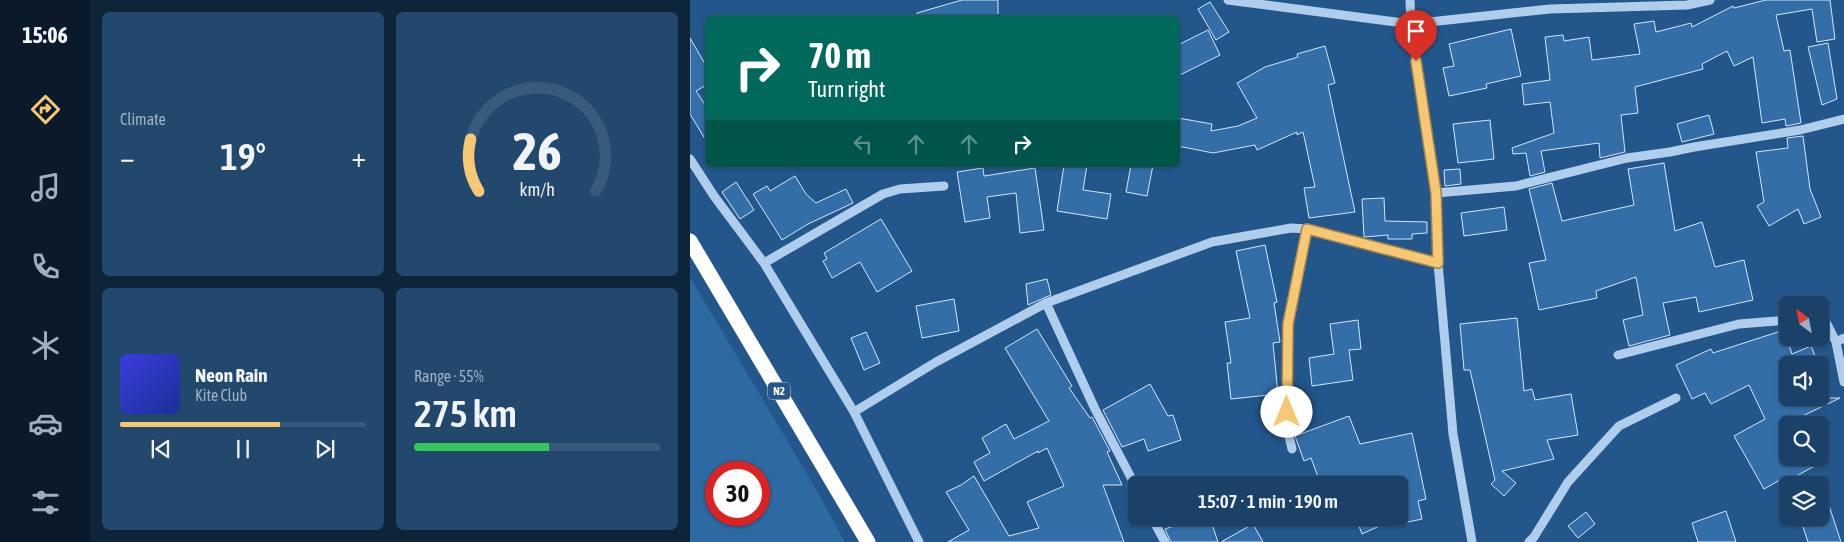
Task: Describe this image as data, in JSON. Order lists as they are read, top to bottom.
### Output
{
  "streets": {
    "highway": ["N2"]
  },
  "north": "top left",
  "page": {
    "tabs": "15:06",
    "tile": [
      "Climate",
      ["Range · 55%", "275 km"]
    ],
    "turn": ["70 m", "Turn right"],
    "heat": ["−", "19°", "+"],
    "song": ["Neon Rain", "Kite Club"],
    "limit": "30",
    "trip": "15:07 · 1 min · 190 m",
    "gauge": ["26", "km/h"]
  }
}
